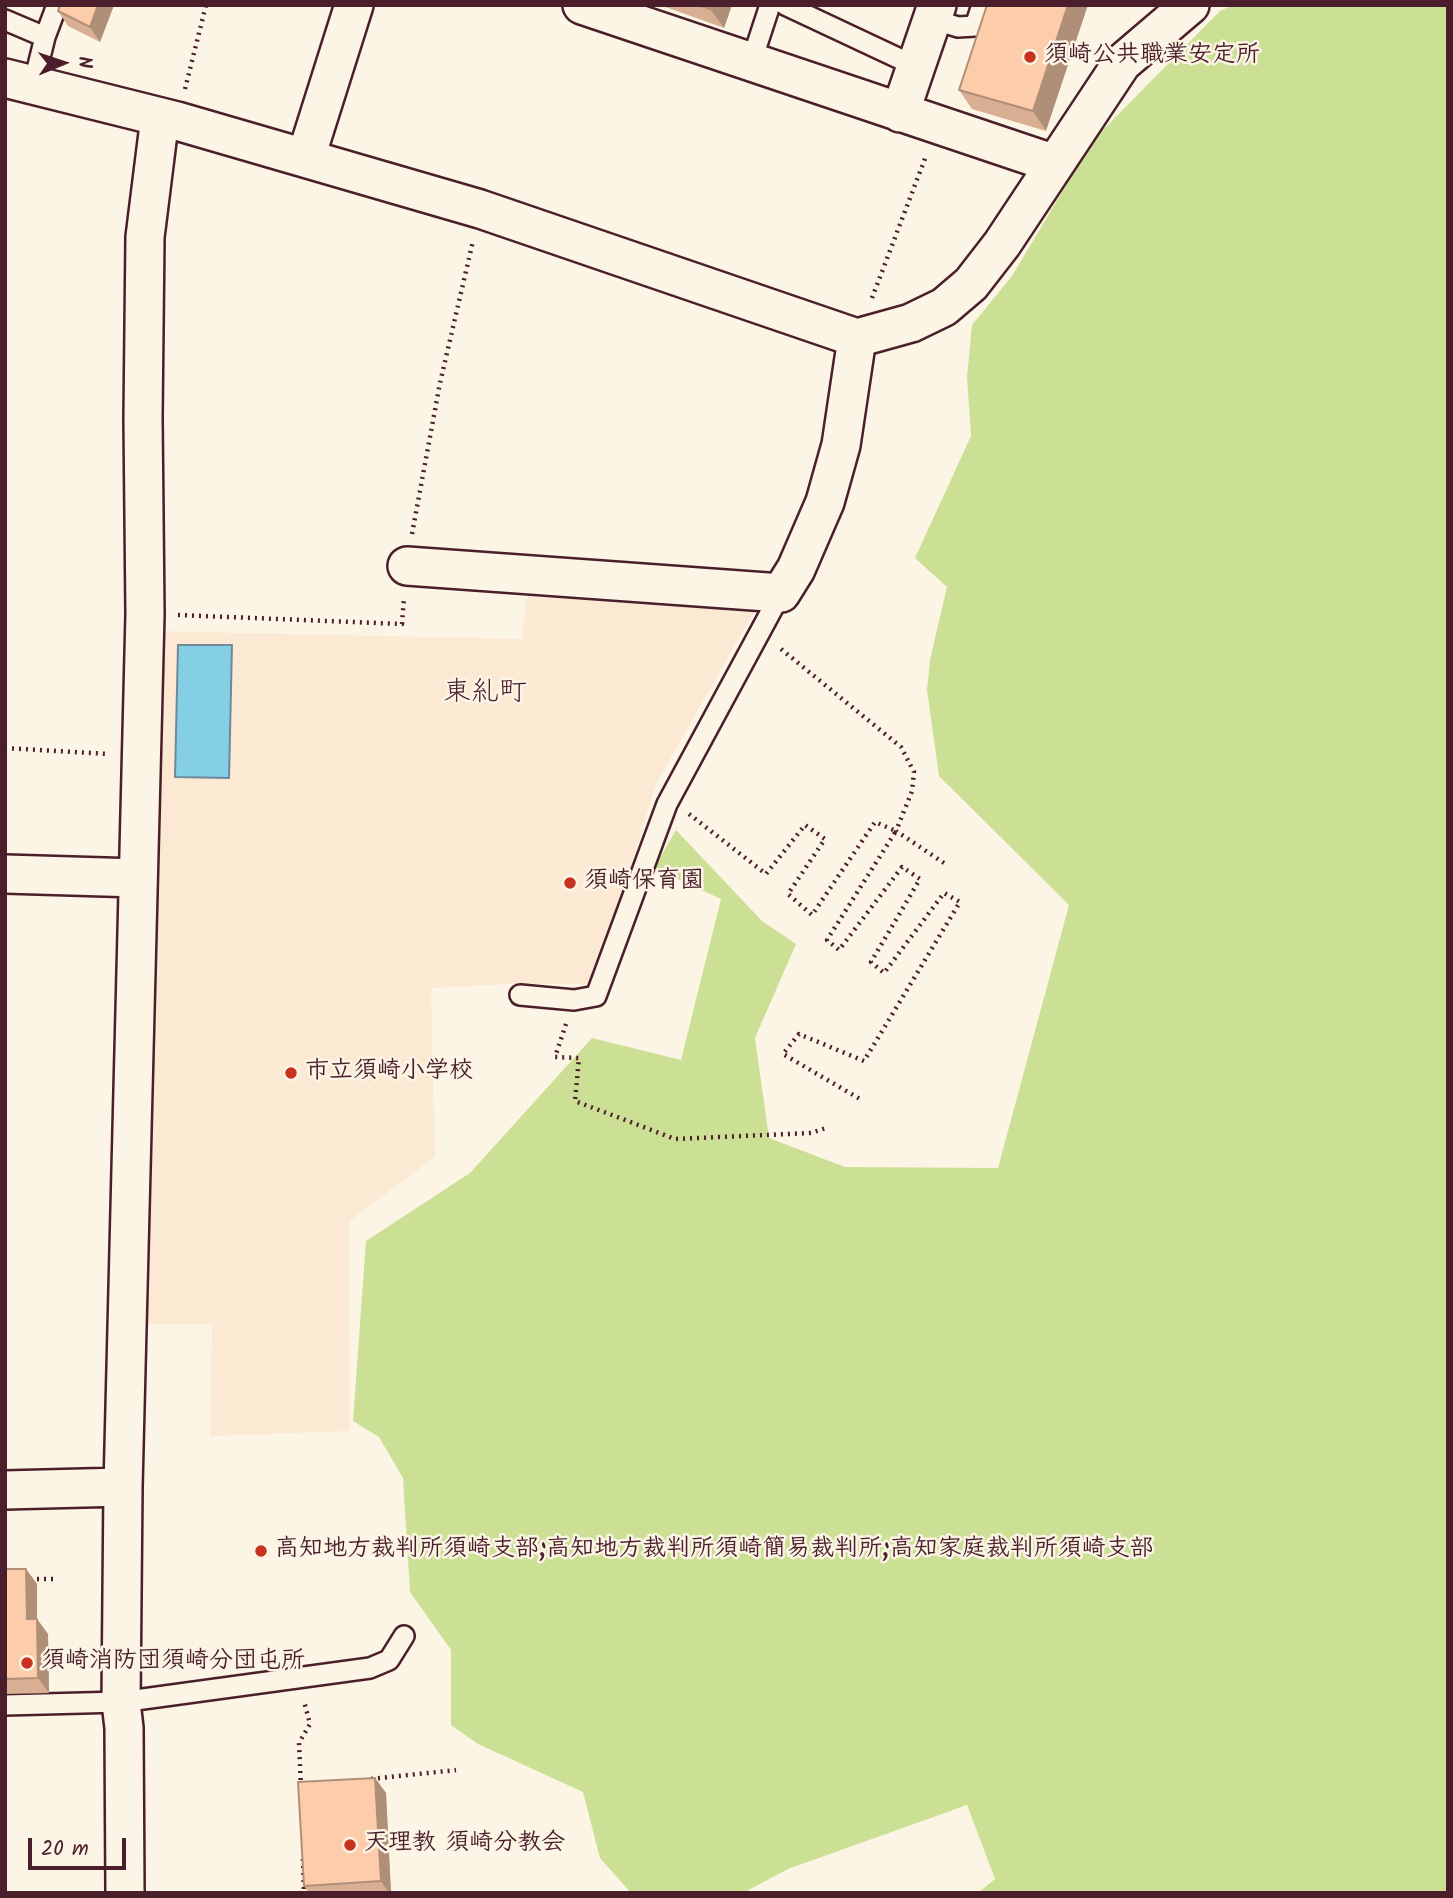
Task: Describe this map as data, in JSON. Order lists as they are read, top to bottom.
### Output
{
  "districts": ["東糺町"],
  "places": [
    "須崎公共職業安定所",
    "須崎保育園",
    "市立須崎小学校",
    "高知地方裁判所須崎支部;高知地方裁判所須崎簡易裁判所;高知家庭裁判所須崎支部",
    "須崎消防団須崎分団屯所",
    "天理教 須崎分教会"
  ],
  "scale_bar": "20 m",
  "north": "right"
}
